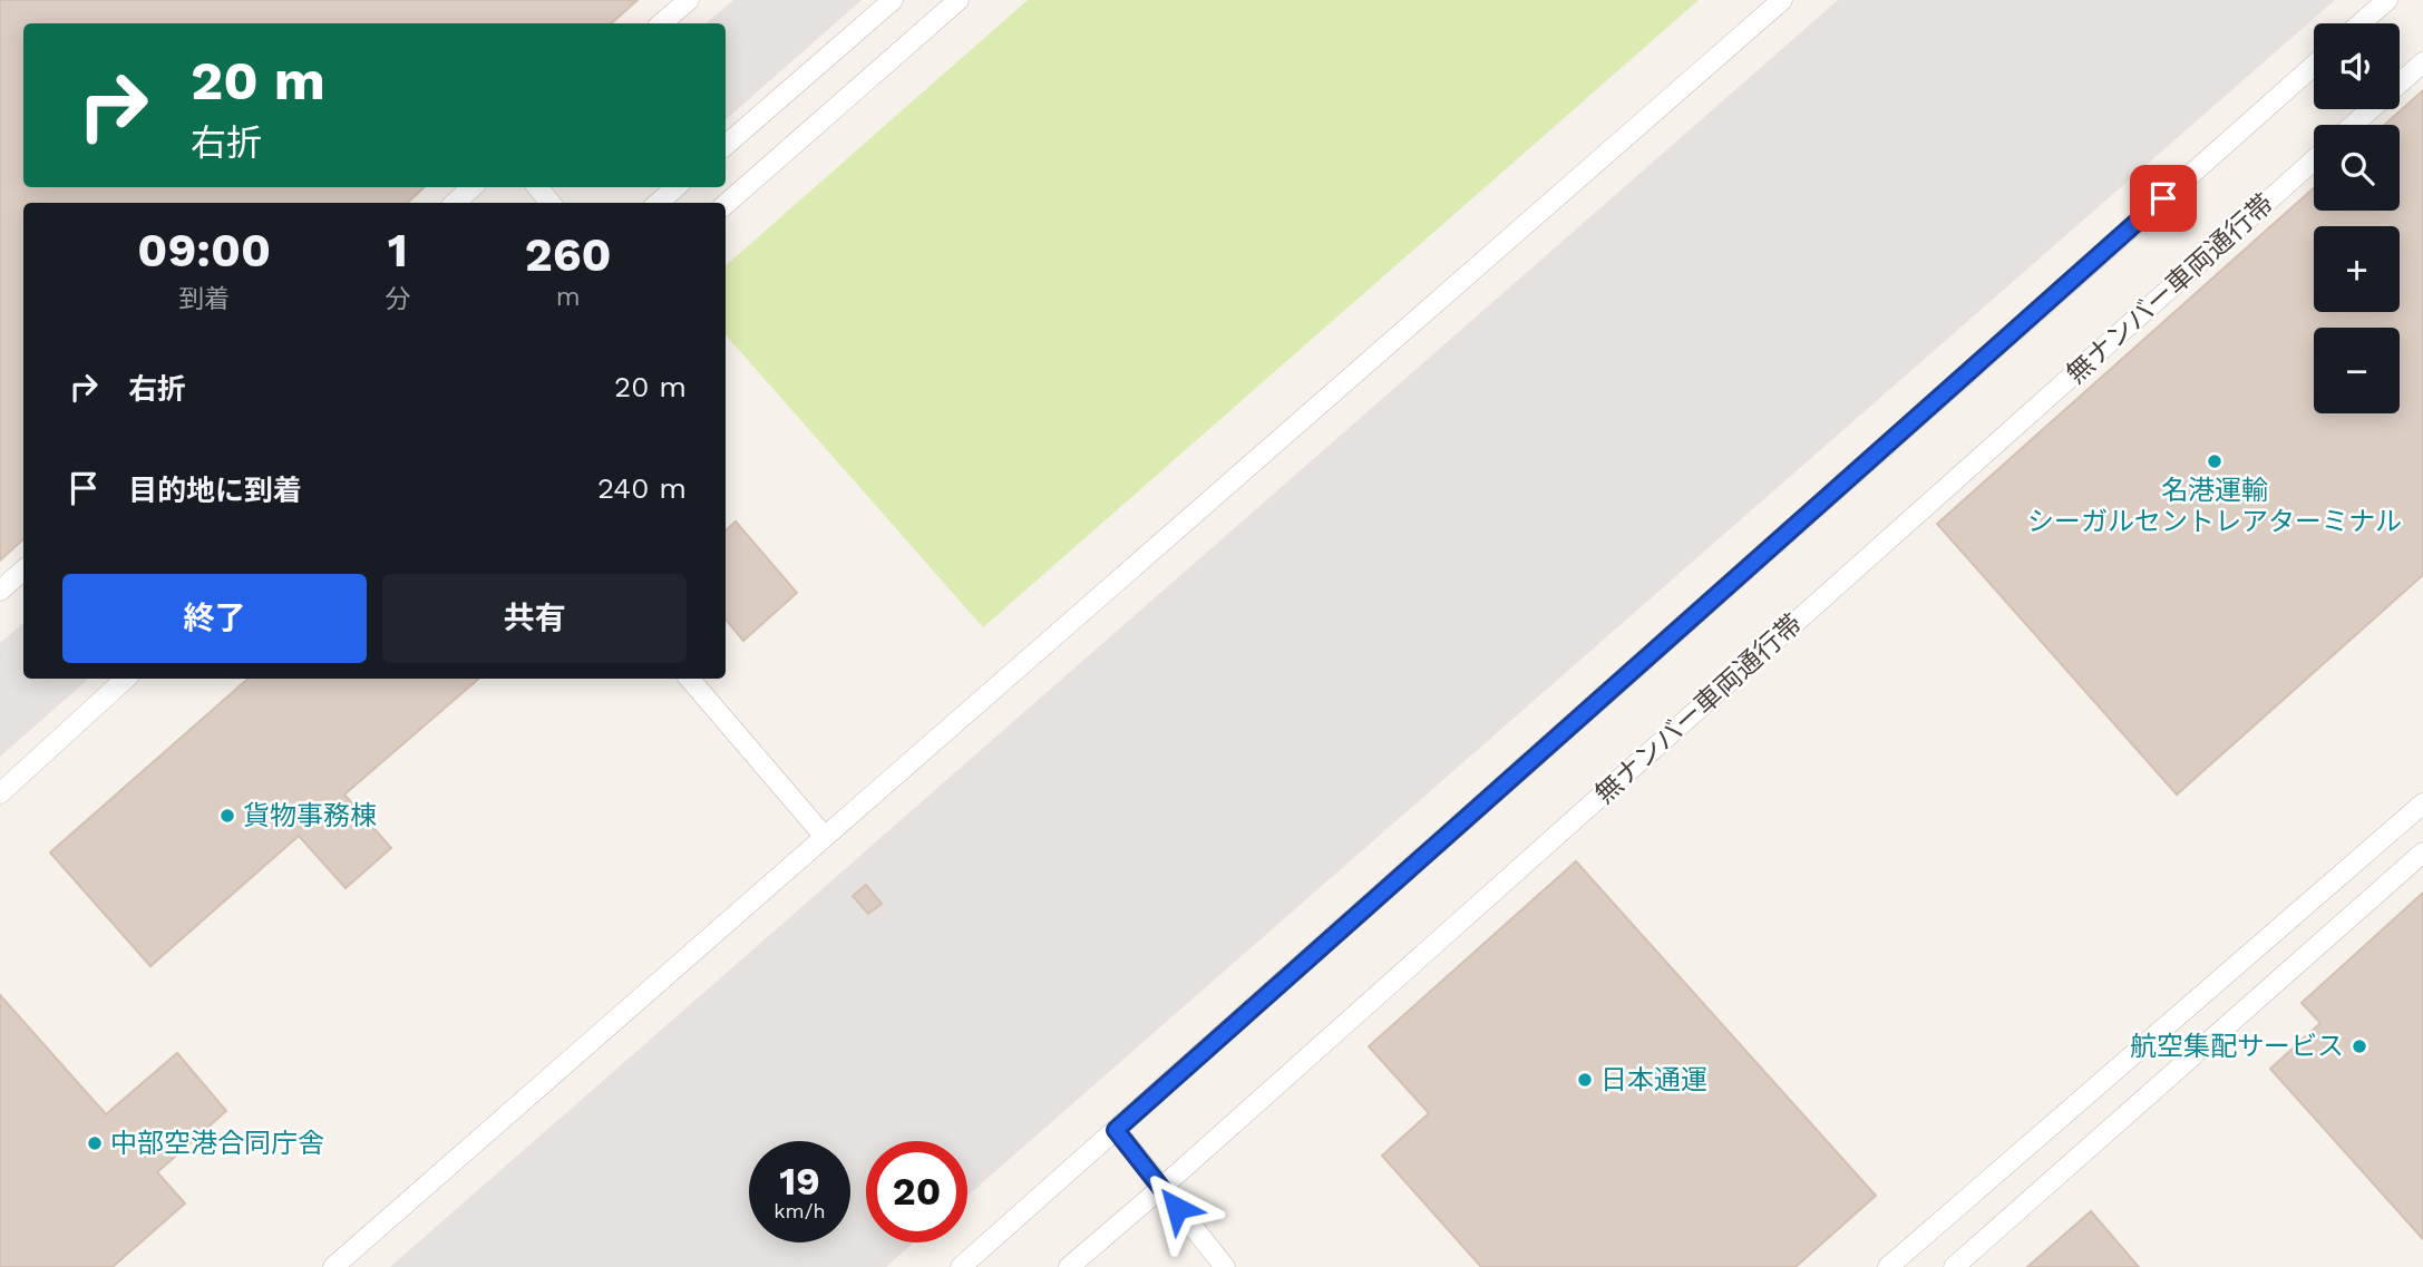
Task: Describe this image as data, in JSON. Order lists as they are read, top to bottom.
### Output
{
  "streets": {
    "lane": ["無ナンバー車両通行帯"]
  },
  "places": [
    "名港運輸 シーガルセントレアターミナル",
    "貨物事務棟",
    "航空集配サービス",
    "日本通運",
    "中部空港合同庁舎"
  ],
  "page": {
    "map_buttons": ["+", "−"],
    "turn": ["20 m", "右折"],
    "eta": [
      "09:00",
      "到着",
      "1",
      "分",
      "260",
      "m"
    ],
    "list": [
      {
        "name": "右折",
        "value": "20 m"
      },
      {
        "name": "目的地に到着",
        "value": "240 m"
      }
    ],
    "buttons": ["終了", "共有"],
    "speed": "19 km/h",
    "limit": "20"
  }
}
